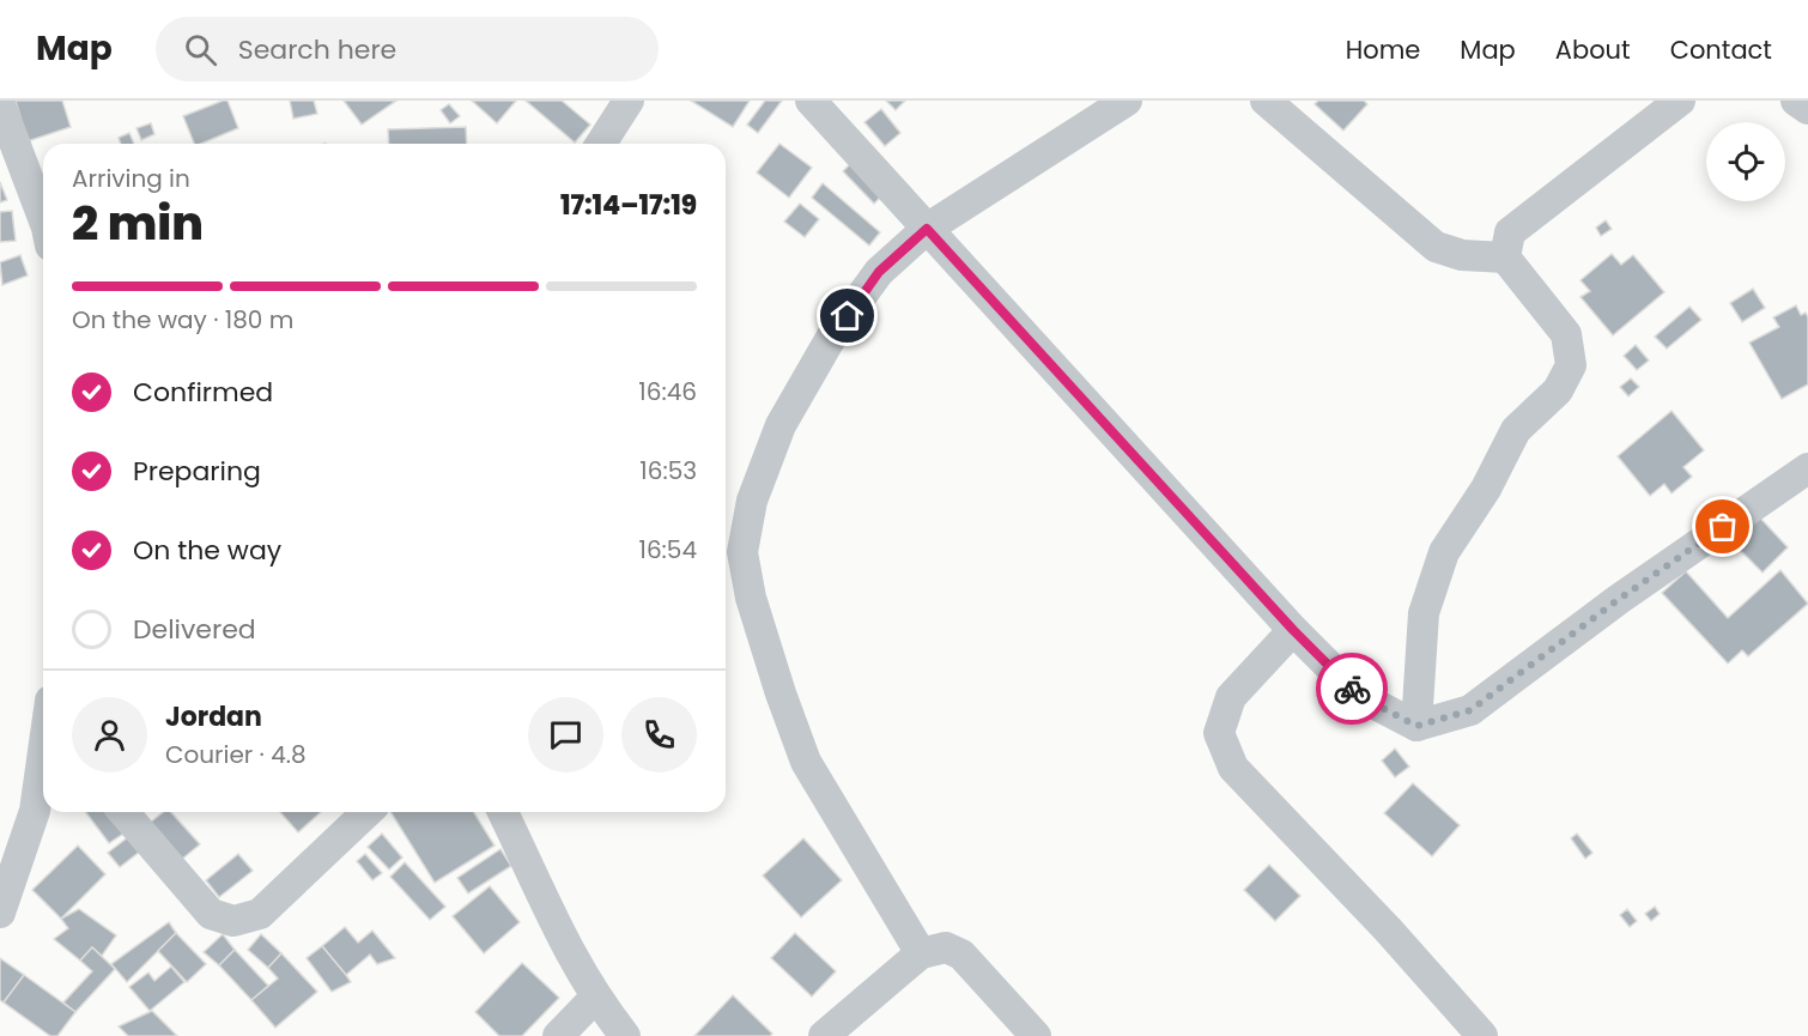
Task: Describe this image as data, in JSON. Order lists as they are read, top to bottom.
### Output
{
  "page": {
    "header": "Map",
    "search": "Search here",
    "nav": [
      "Home",
      "Map",
      "About",
      "Contact"
    ],
    "heading": ["2 min", "Arriving in", "17:14–17:19"],
    "panel": ["Jordan", "Courier · 4.8"],
    "bar": "On the way · 180 m",
    "list": [
      ["Confirmed", "16:46"],
      ["Preparing", "16:53"],
      ["On the way", "16:54"],
      "Delivered"
    ]
  }
}
